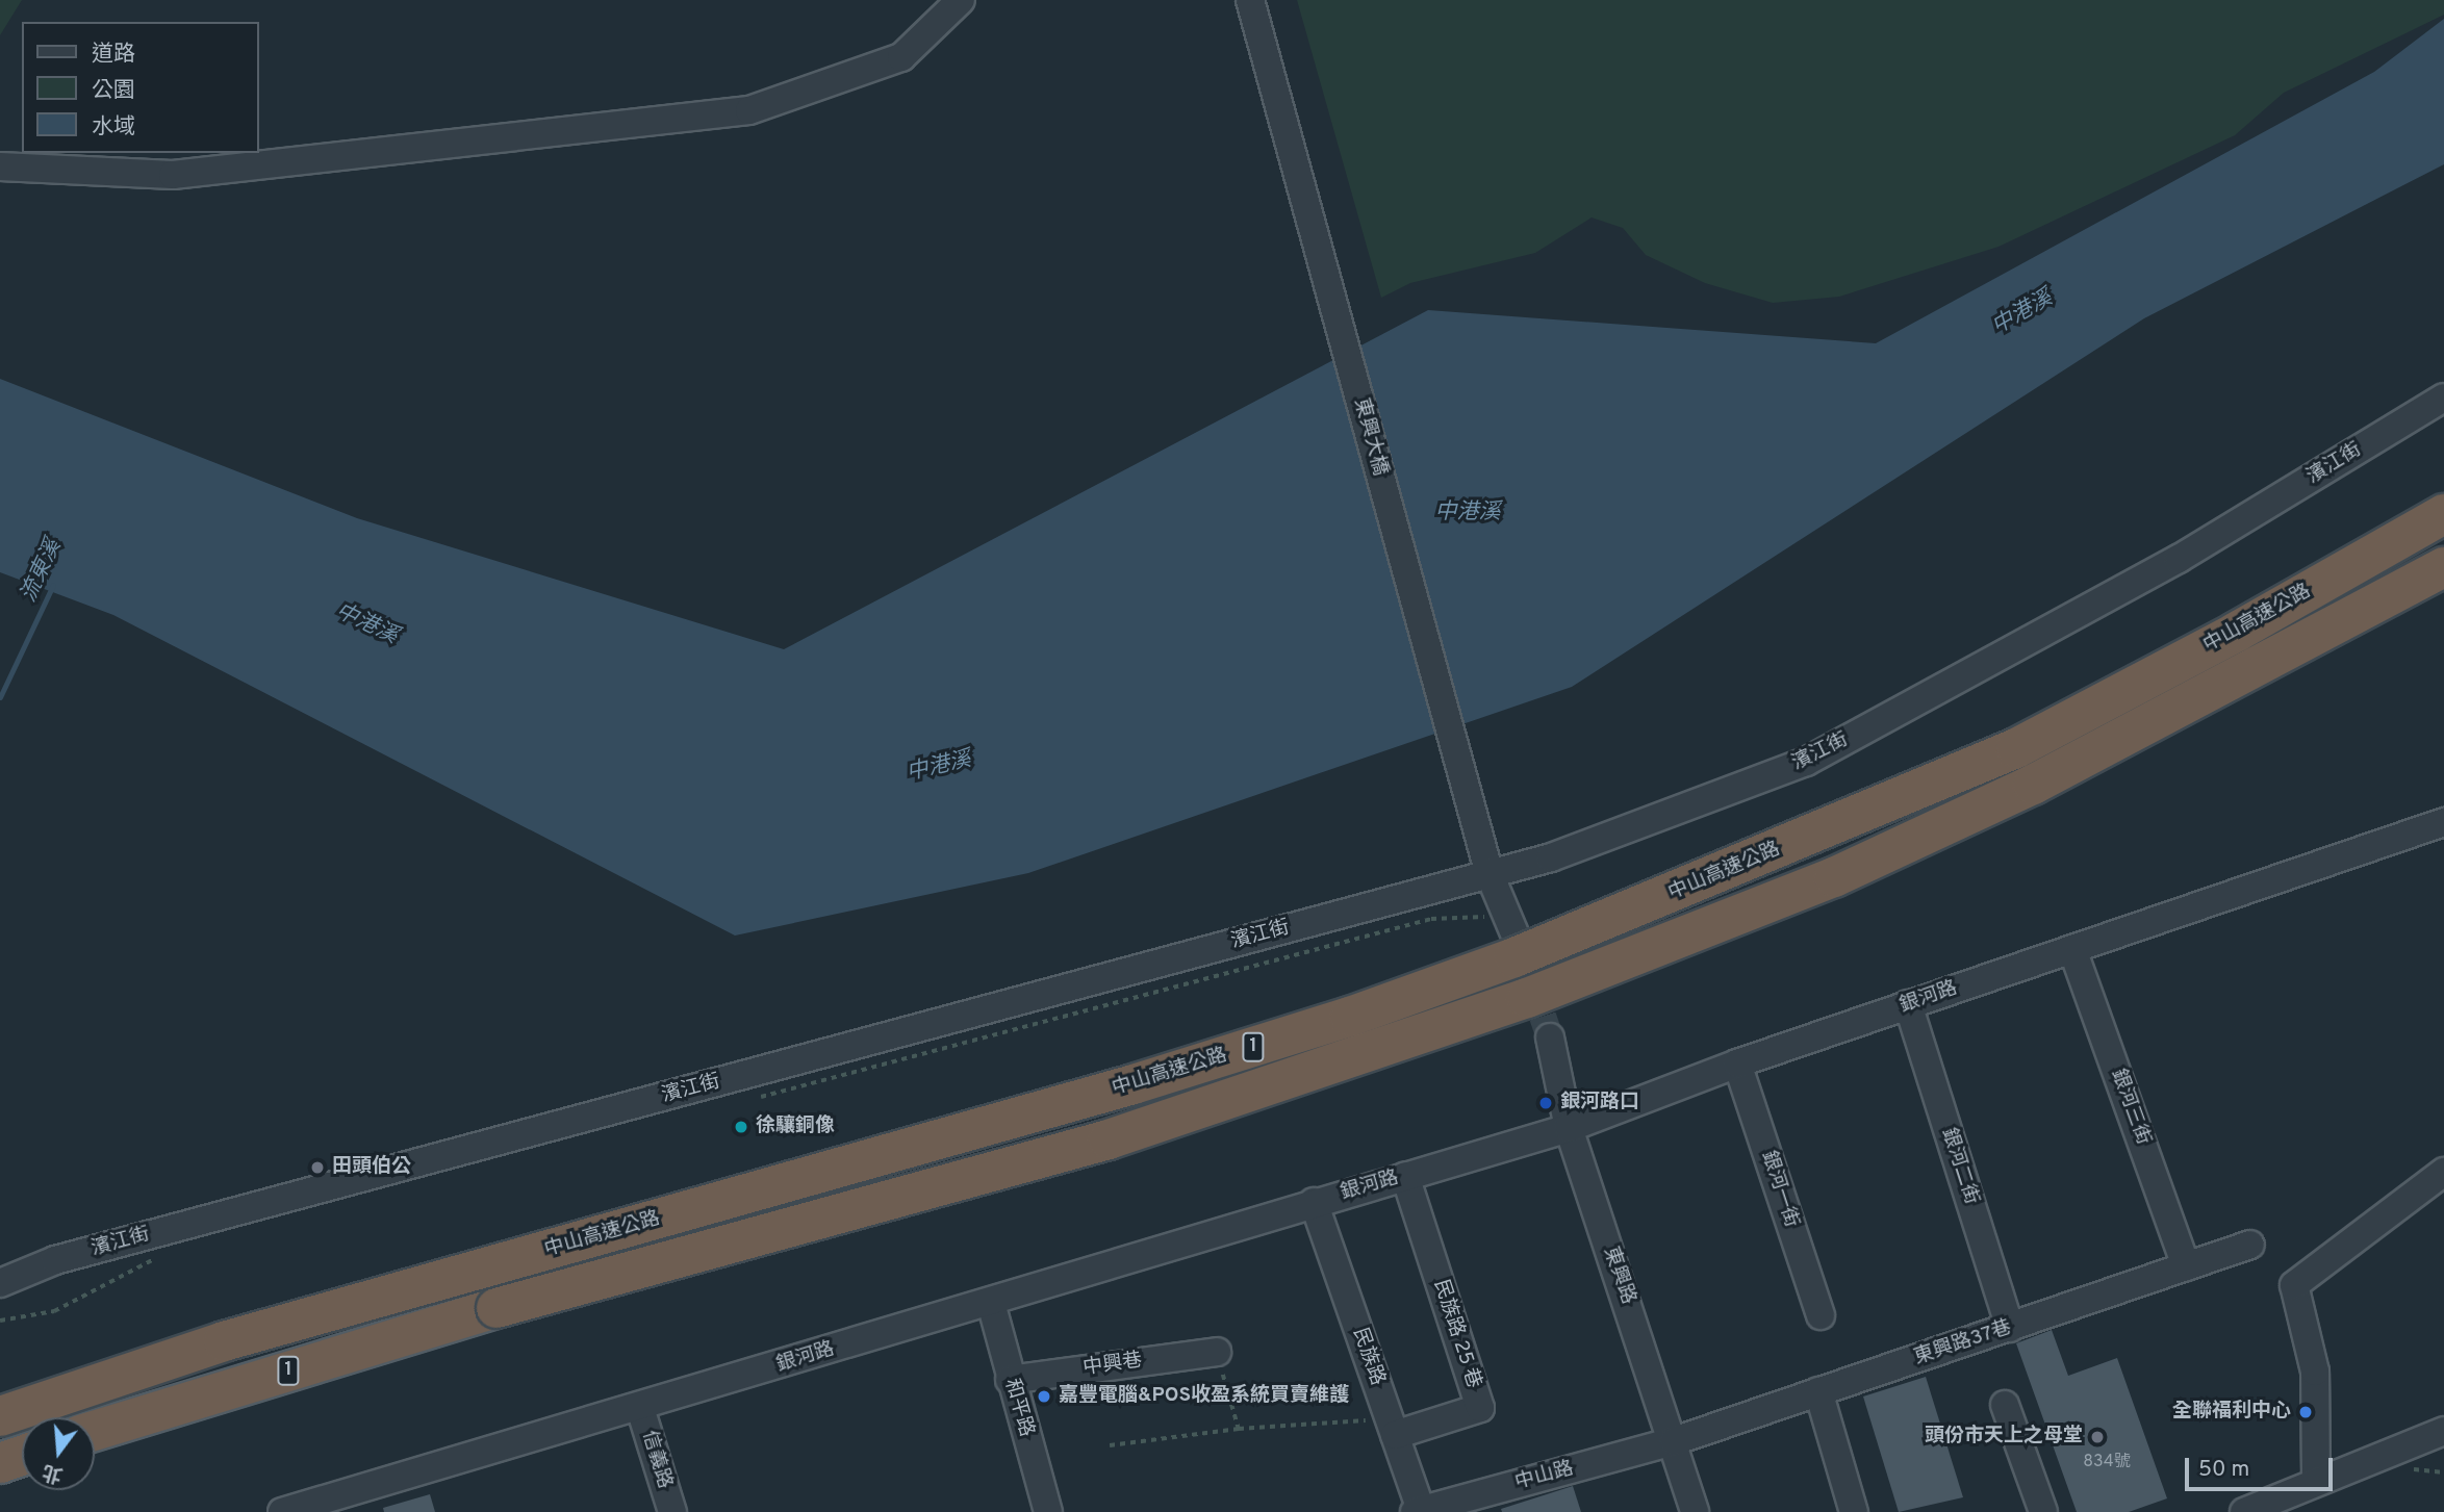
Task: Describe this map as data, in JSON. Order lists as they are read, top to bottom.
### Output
{
  "streets": {
    "highway": ["中山高速公路", "1"],
    "street": [
      "東興大橋",
      "濱江街",
      "銀河路",
      "銀河三街",
      "銀河二街",
      "銀河一街",
      "東興路",
      "民族路 25 巷",
      "東興路37巷",
      "民族路",
      "中興巷",
      "和平路",
      "信義路",
      "中山路"
    ]
  },
  "crossings": [
    ["東興大橋", "濱江街"],
    ["銀河路", "銀河三街"],
    ["銀河路", "銀河二街"],
    ["銀河路", "銀河一街"],
    ["銀河路", "東興路"],
    ["銀河路", "民族路 25 巷"],
    ["銀河路", "民族路"],
    ["銀河路", "和平路"],
    ["銀河路", "信義路"],
    ["銀河三街", "東興路37巷"],
    ["銀河二街", "東興路37巷"],
    ["東興路", "東興路37巷"],
    ["東興路", "中山路"],
    ["民族路 25 巷", "民族路"],
    ["東興路37巷", "中山路"],
    ["民族路", "中山路"],
    ["中興巷", "和平路"]
  ],
  "water": ["中港溪", "流東溪"],
  "places": [
    "銀河路口",
    "徐驤銅像",
    "田頭伯公",
    "嘉豐電腦&POS收盈系統買賣維護",
    "全聯福利中心",
    "頭份市天上之母堂"
  ],
  "house_numbers": ["834號"],
  "legend": ["道路", "公園", "水域"],
  "scale_bar": "50 m",
  "north": "bottom"
}
